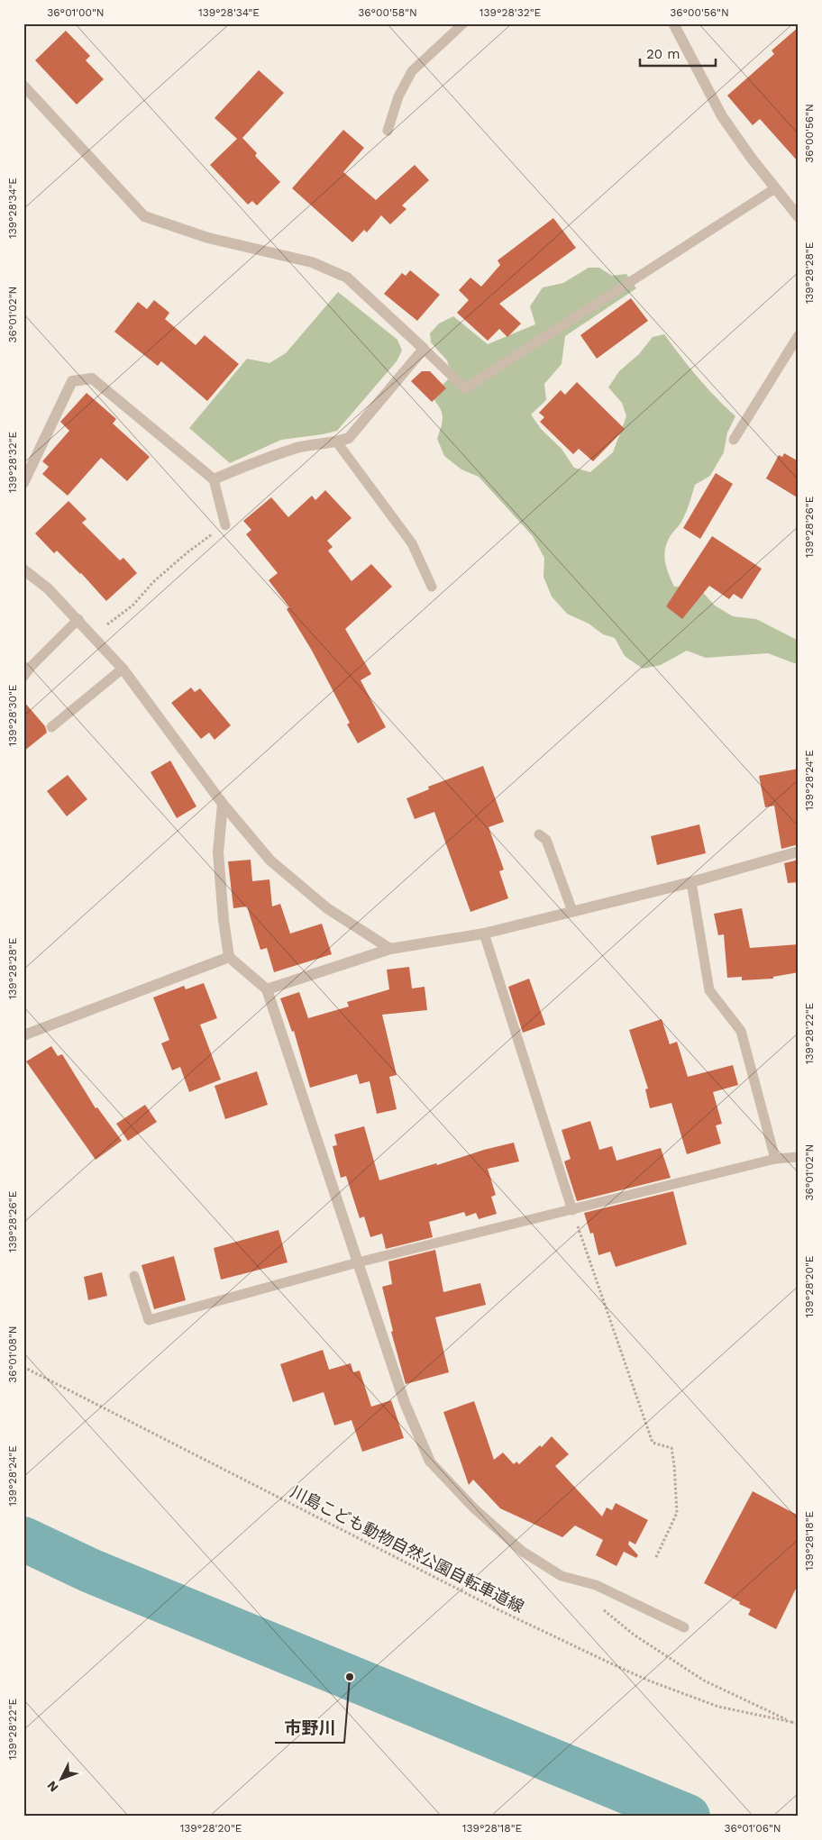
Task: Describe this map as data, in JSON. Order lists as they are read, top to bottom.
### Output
{
  "streets": {
    "path": ["川島こども動物自然公園自転車道線"]
  },
  "places": ["市野川"],
  "scale_bar": "20 m",
  "north": "bottom left",
  "coordinates": [
    "36°01'00\"N",
    "139°28'34\"E",
    "36°00'58\"N",
    "139°28'32\"E",
    "36°00'56\"N",
    "139°28'28\"E",
    "36°01'02\"N",
    "139°28'26\"E",
    "139°28'30\"E",
    "139°28'24\"E",
    "139°28'22\"E",
    "139°28'20\"E",
    "36°01'08\"N",
    "139°28'18\"E",
    "36°01'06\"N"
  ]
}
